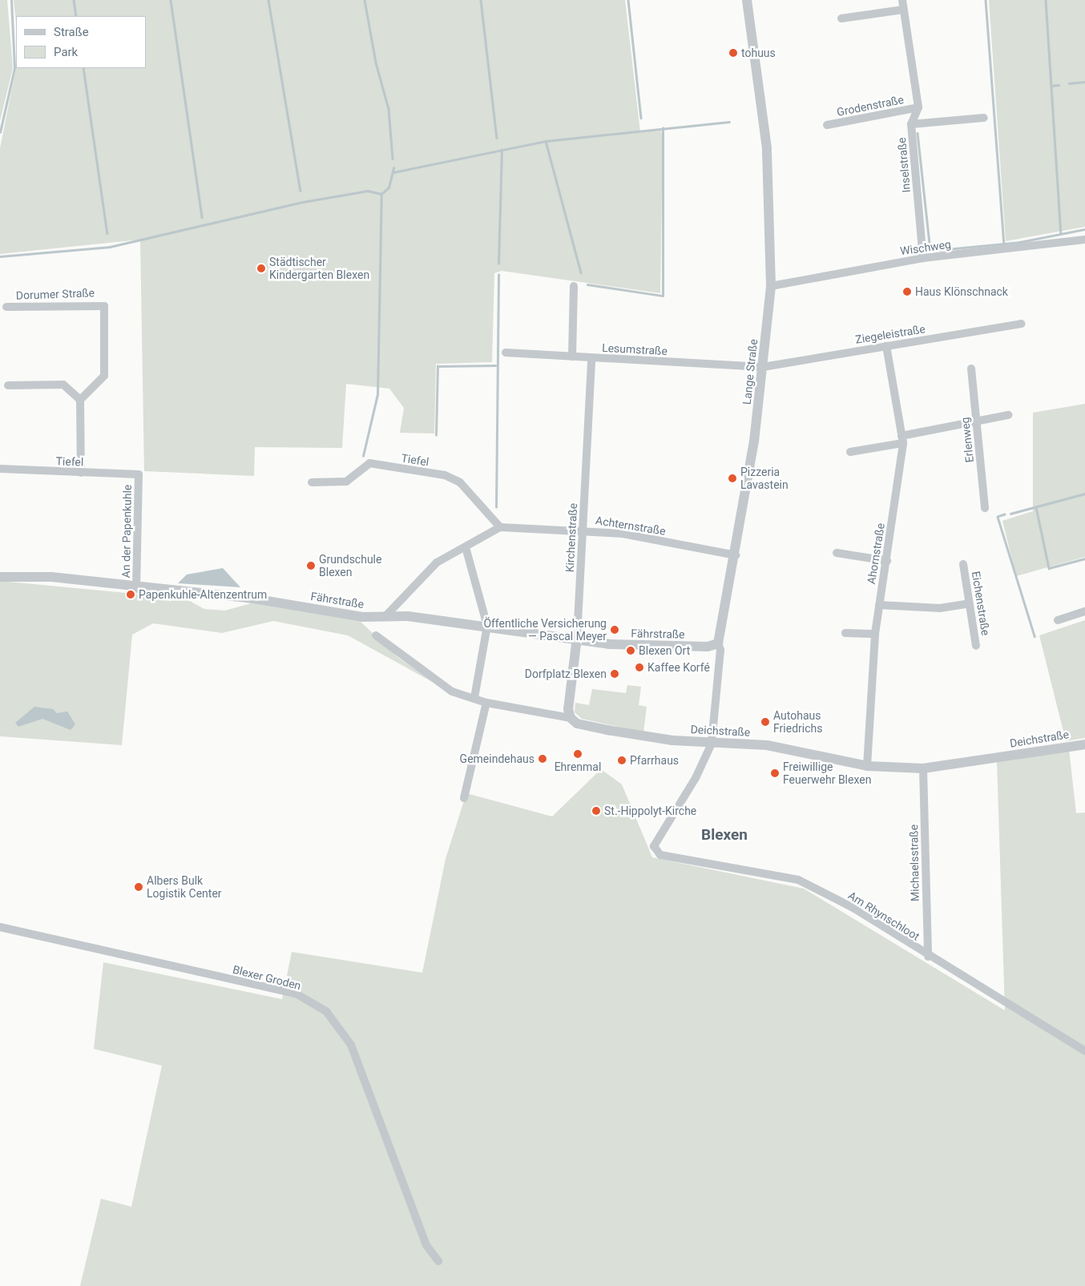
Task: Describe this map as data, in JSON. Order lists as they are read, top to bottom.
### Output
{
  "streets": {
    "street": [
      "Grodenstraße",
      "Inselstraße",
      "Wischweg",
      "Dorumer Straße",
      "Ziegeleistraße",
      "Lesumstraße",
      "Lange Straße",
      "Erlenweg",
      "Tiefel",
      "Achternstraße",
      "An der Papenkuhle",
      "Kirchenstraße",
      "Ahornstraße",
      "Fährstraße",
      "Eichenstraße",
      "Deichstraße",
      "Michaelsstraße",
      "Am Rhynschloot",
      "Blexer Groden"
    ]
  },
  "crossings": [
    ["Grodenstraße", "Inselstraße"],
    ["Inselstraße", "Wischweg"],
    ["Wischweg", "Lange Straße"],
    ["Ziegeleistraße", "Lesumstraße"],
    ["Ziegeleistraße", "Lange Straße"],
    ["Ziegeleistraße", "Ahornstraße"],
    ["Lesumstraße", "Lange Straße"],
    ["Lesumstraße", "Kirchenstraße"],
    ["Lange Straße", "Achternstraße"],
    ["Lange Straße", "Fährstraße"],
    ["Lange Straße", "Deichstraße"],
    ["Lange Straße", "Am Rhynschloot"],
    ["Tiefel", "Achternstraße"],
    ["Tiefel", "An der Papenkuhle"],
    ["Achternstraße", "Kirchenstraße"],
    ["An der Papenkuhle", "Fährstraße"],
    ["Kirchenstraße", "Fährstraße"],
    ["Kirchenstraße", "Deichstraße"],
    ["Ahornstraße", "Deichstraße"],
    ["Deichstraße", "Michaelsstraße"],
    ["Michaelsstraße", "Am Rhynschloot"]
  ],
  "districts": ["Blexen"],
  "places": [
    "tohuus",
    "Städtischer Kindergarten Blexen",
    "Haus Klönschnack",
    "Pizzeria Lavastein",
    "Grundschule Blexen",
    "Papenkuhle-Altenzentrum",
    "Öffentliche Versicherung — Pascal Meyer",
    "Blexen Ort",
    "Kaffee Korfé",
    "Dorfplatz Blexen",
    "Autohaus Friedrichs",
    "Ehrenmal",
    "Gemeindehaus",
    "Pfarrhaus",
    "Freiwillige Feuerwehr Blexen",
    "St.-Hippolyt-Kirche",
    "Albers Bulk Logistik Center"
  ],
  "legend": ["Straße", "Park"]
}
